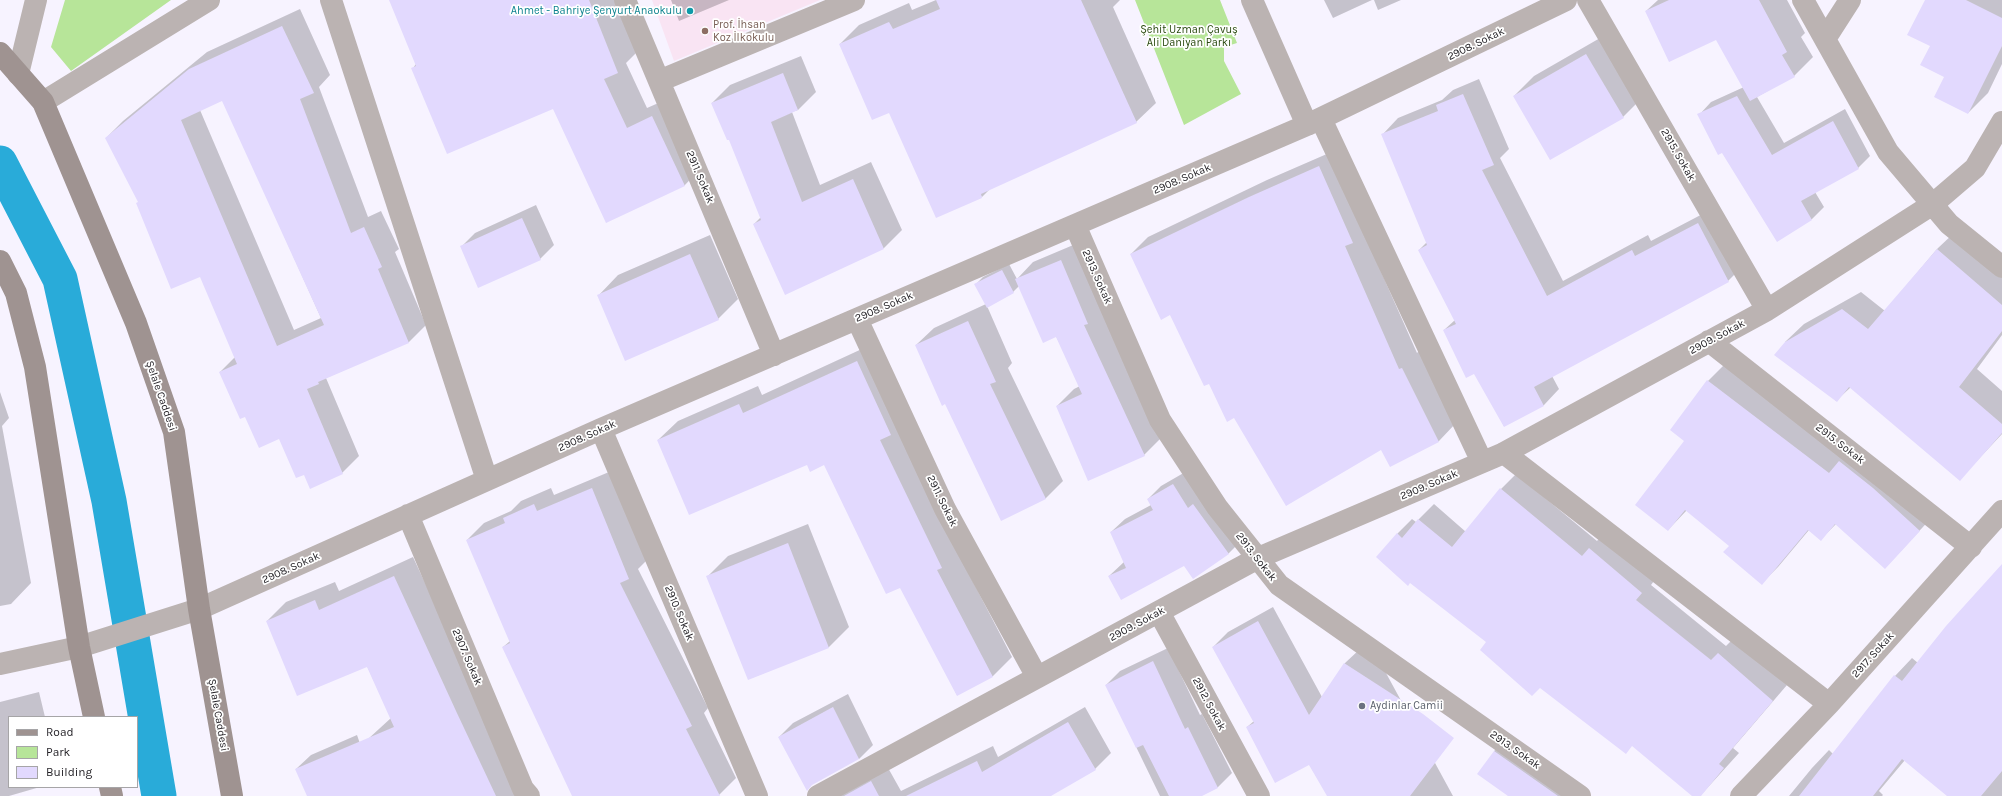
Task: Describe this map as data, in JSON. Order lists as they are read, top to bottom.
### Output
{
  "streets": {
    "street": [
      "2908. Sokak",
      "2915. Sokak",
      "2911. Sokak",
      "2913. Sokak",
      "2909. Sokak",
      "Şelale Caddesi",
      "2910. Sokak",
      "2917. Sokak",
      "2907. Sokak",
      "2912. Sokak"
    ]
  },
  "crossings": [
    ["2908. Sokak", "2911. Sokak"],
    ["2908. Sokak", "2913. Sokak"],
    ["2908. Sokak", "Şelale Caddesi"],
    ["2908. Sokak", "2910. Sokak"],
    ["2908. Sokak", "2907. Sokak"],
    ["2915. Sokak", "2909. Sokak"],
    ["2915. Sokak", "2917. Sokak"],
    ["2911. Sokak", "2909. Sokak"],
    ["2913. Sokak", "2909. Sokak"],
    ["2909. Sokak", "2912. Sokak"]
  ],
  "parks": ["Şehit Uzman Çavuş Ali Daniyan Parkı"],
  "places": ["Ahmet - Bahriye Şenyurt Anaokulu", "Prof. İhsan Koz İlkokulu", "Aydinlar Camii"],
  "legend": ["Road", "Park", "Building"]
}
